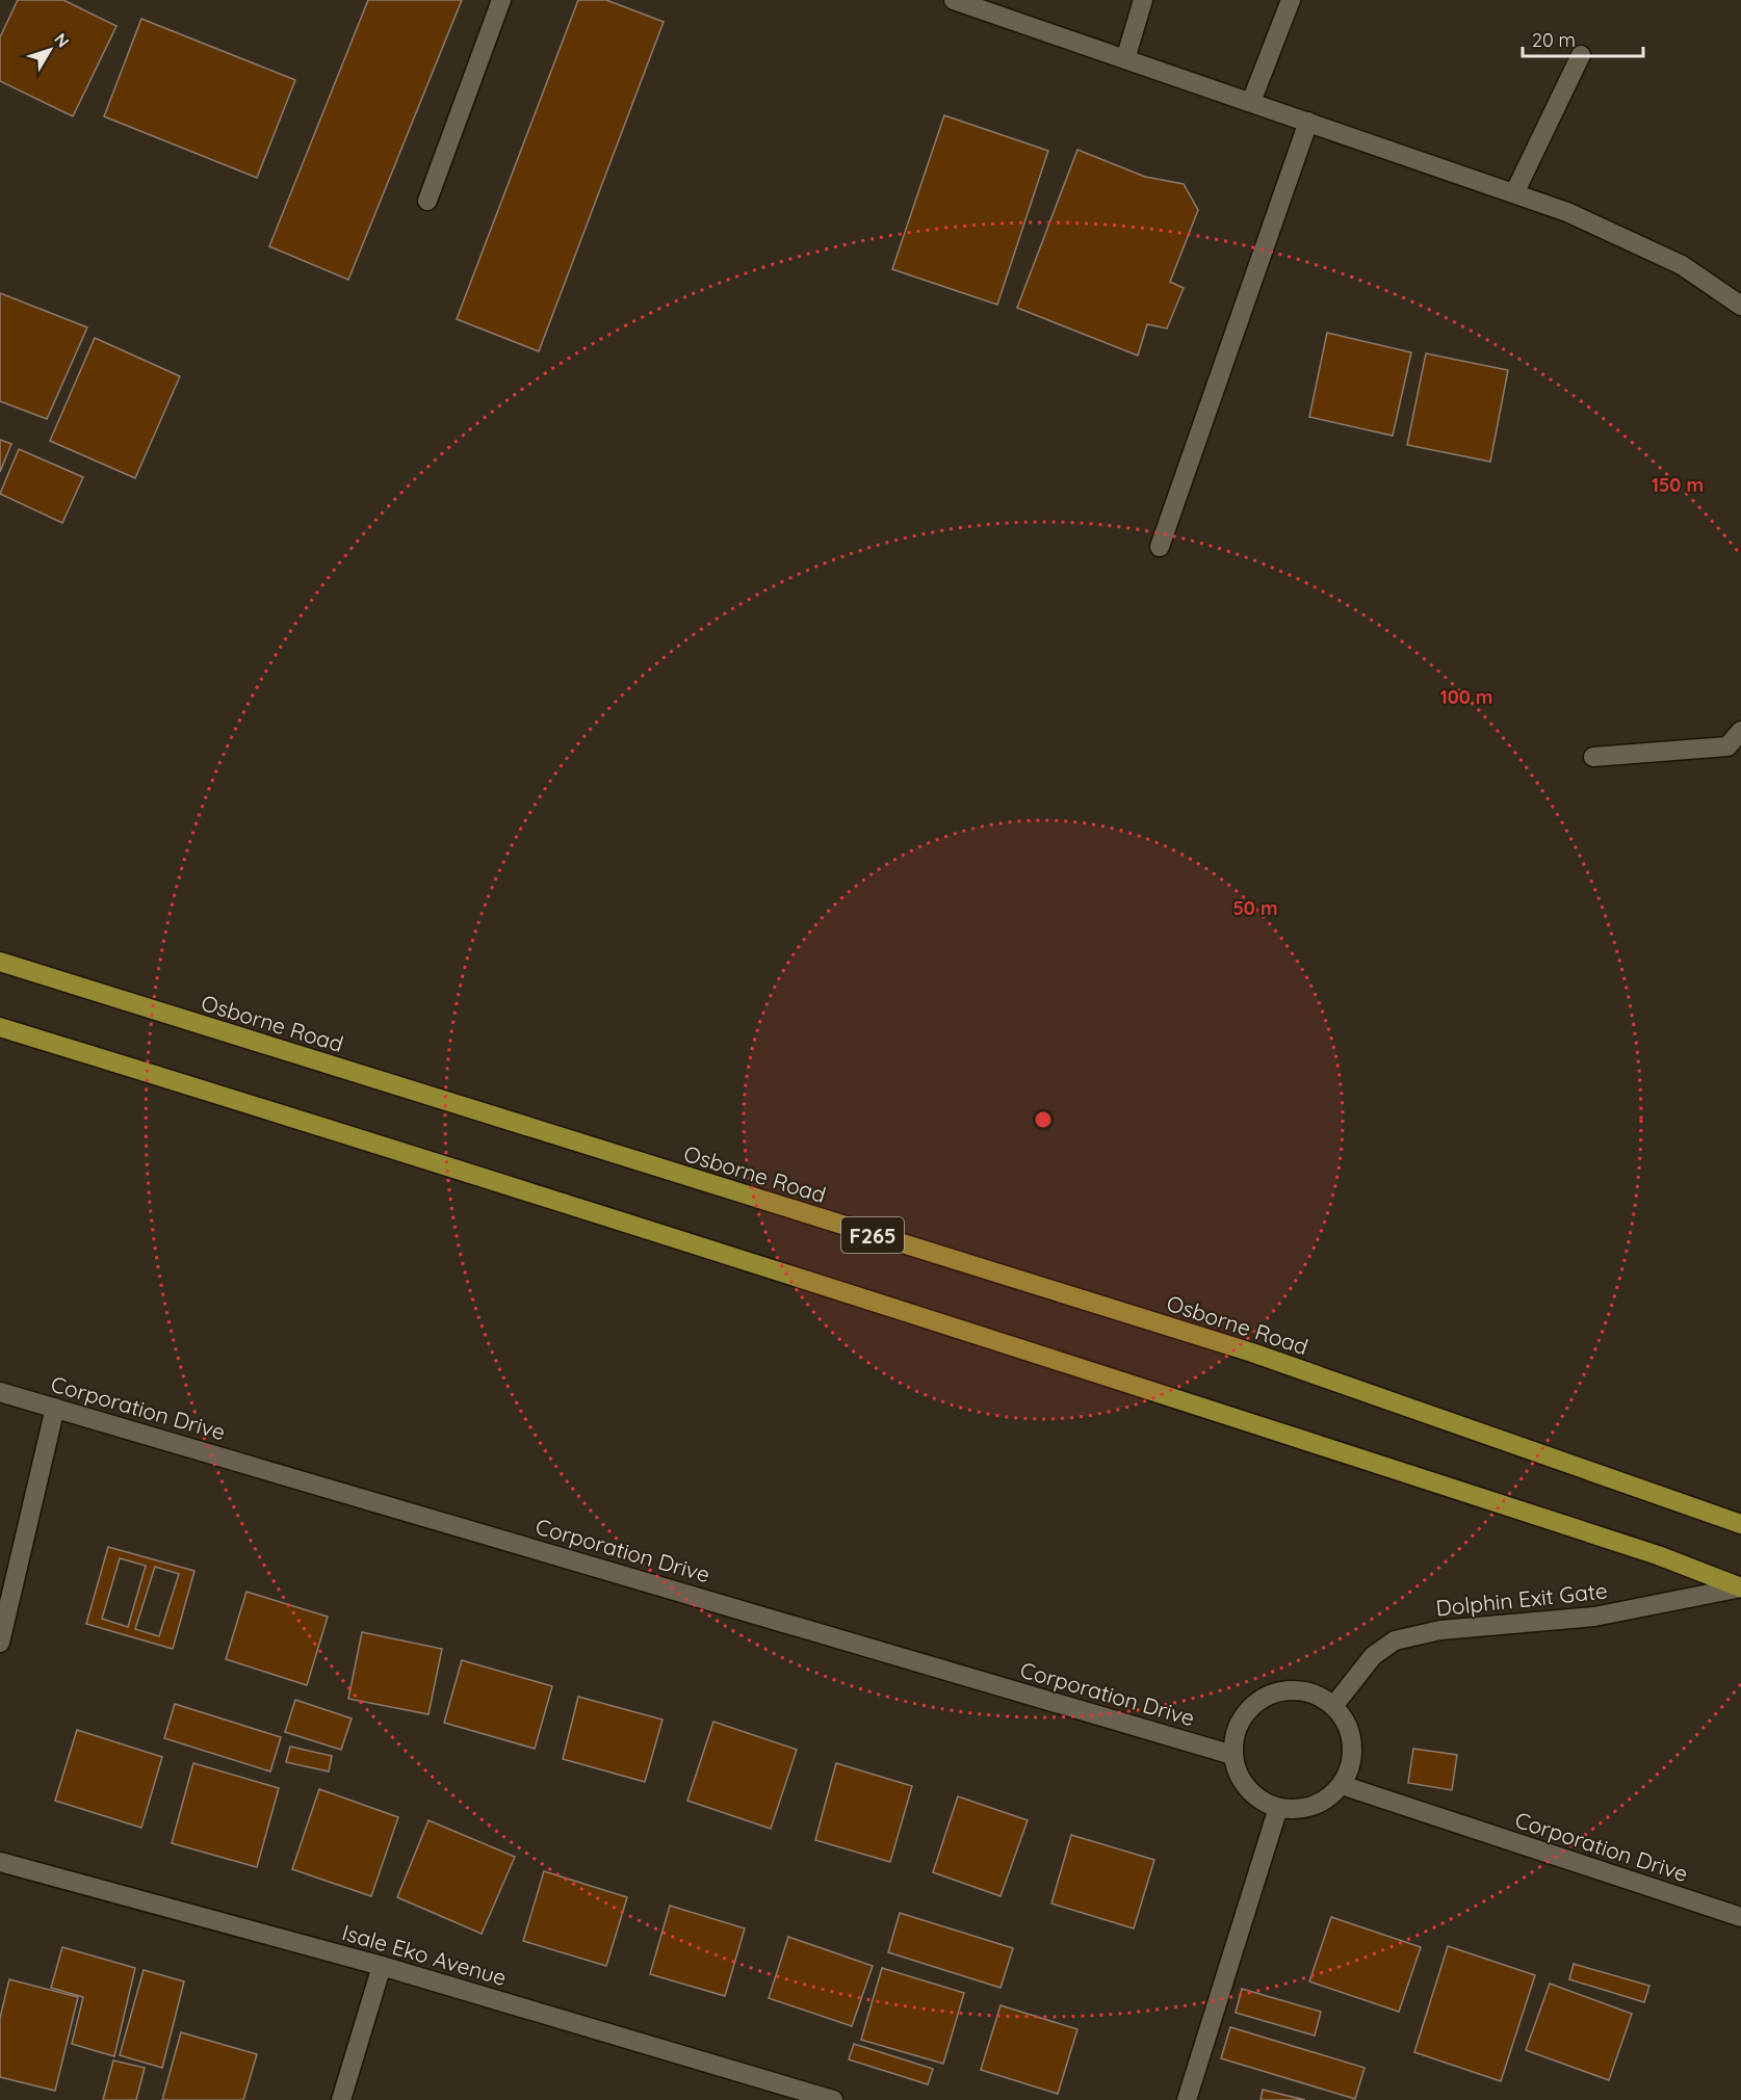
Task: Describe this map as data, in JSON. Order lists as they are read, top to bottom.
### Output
{
  "streets": {
    "main road": ["Osborne Road", "F265"],
    "street": ["Corporation Drive", "Dolphin Exit Gate", "Isale Eko Avenue"]
  },
  "crossings": [
    ["Corporation Drive", "Dolphin Exit Gate"]
  ],
  "scale_bar": "20 m",
  "north": "top right",
  "rings": ["150 m", "100 m", "50 m"]
}
